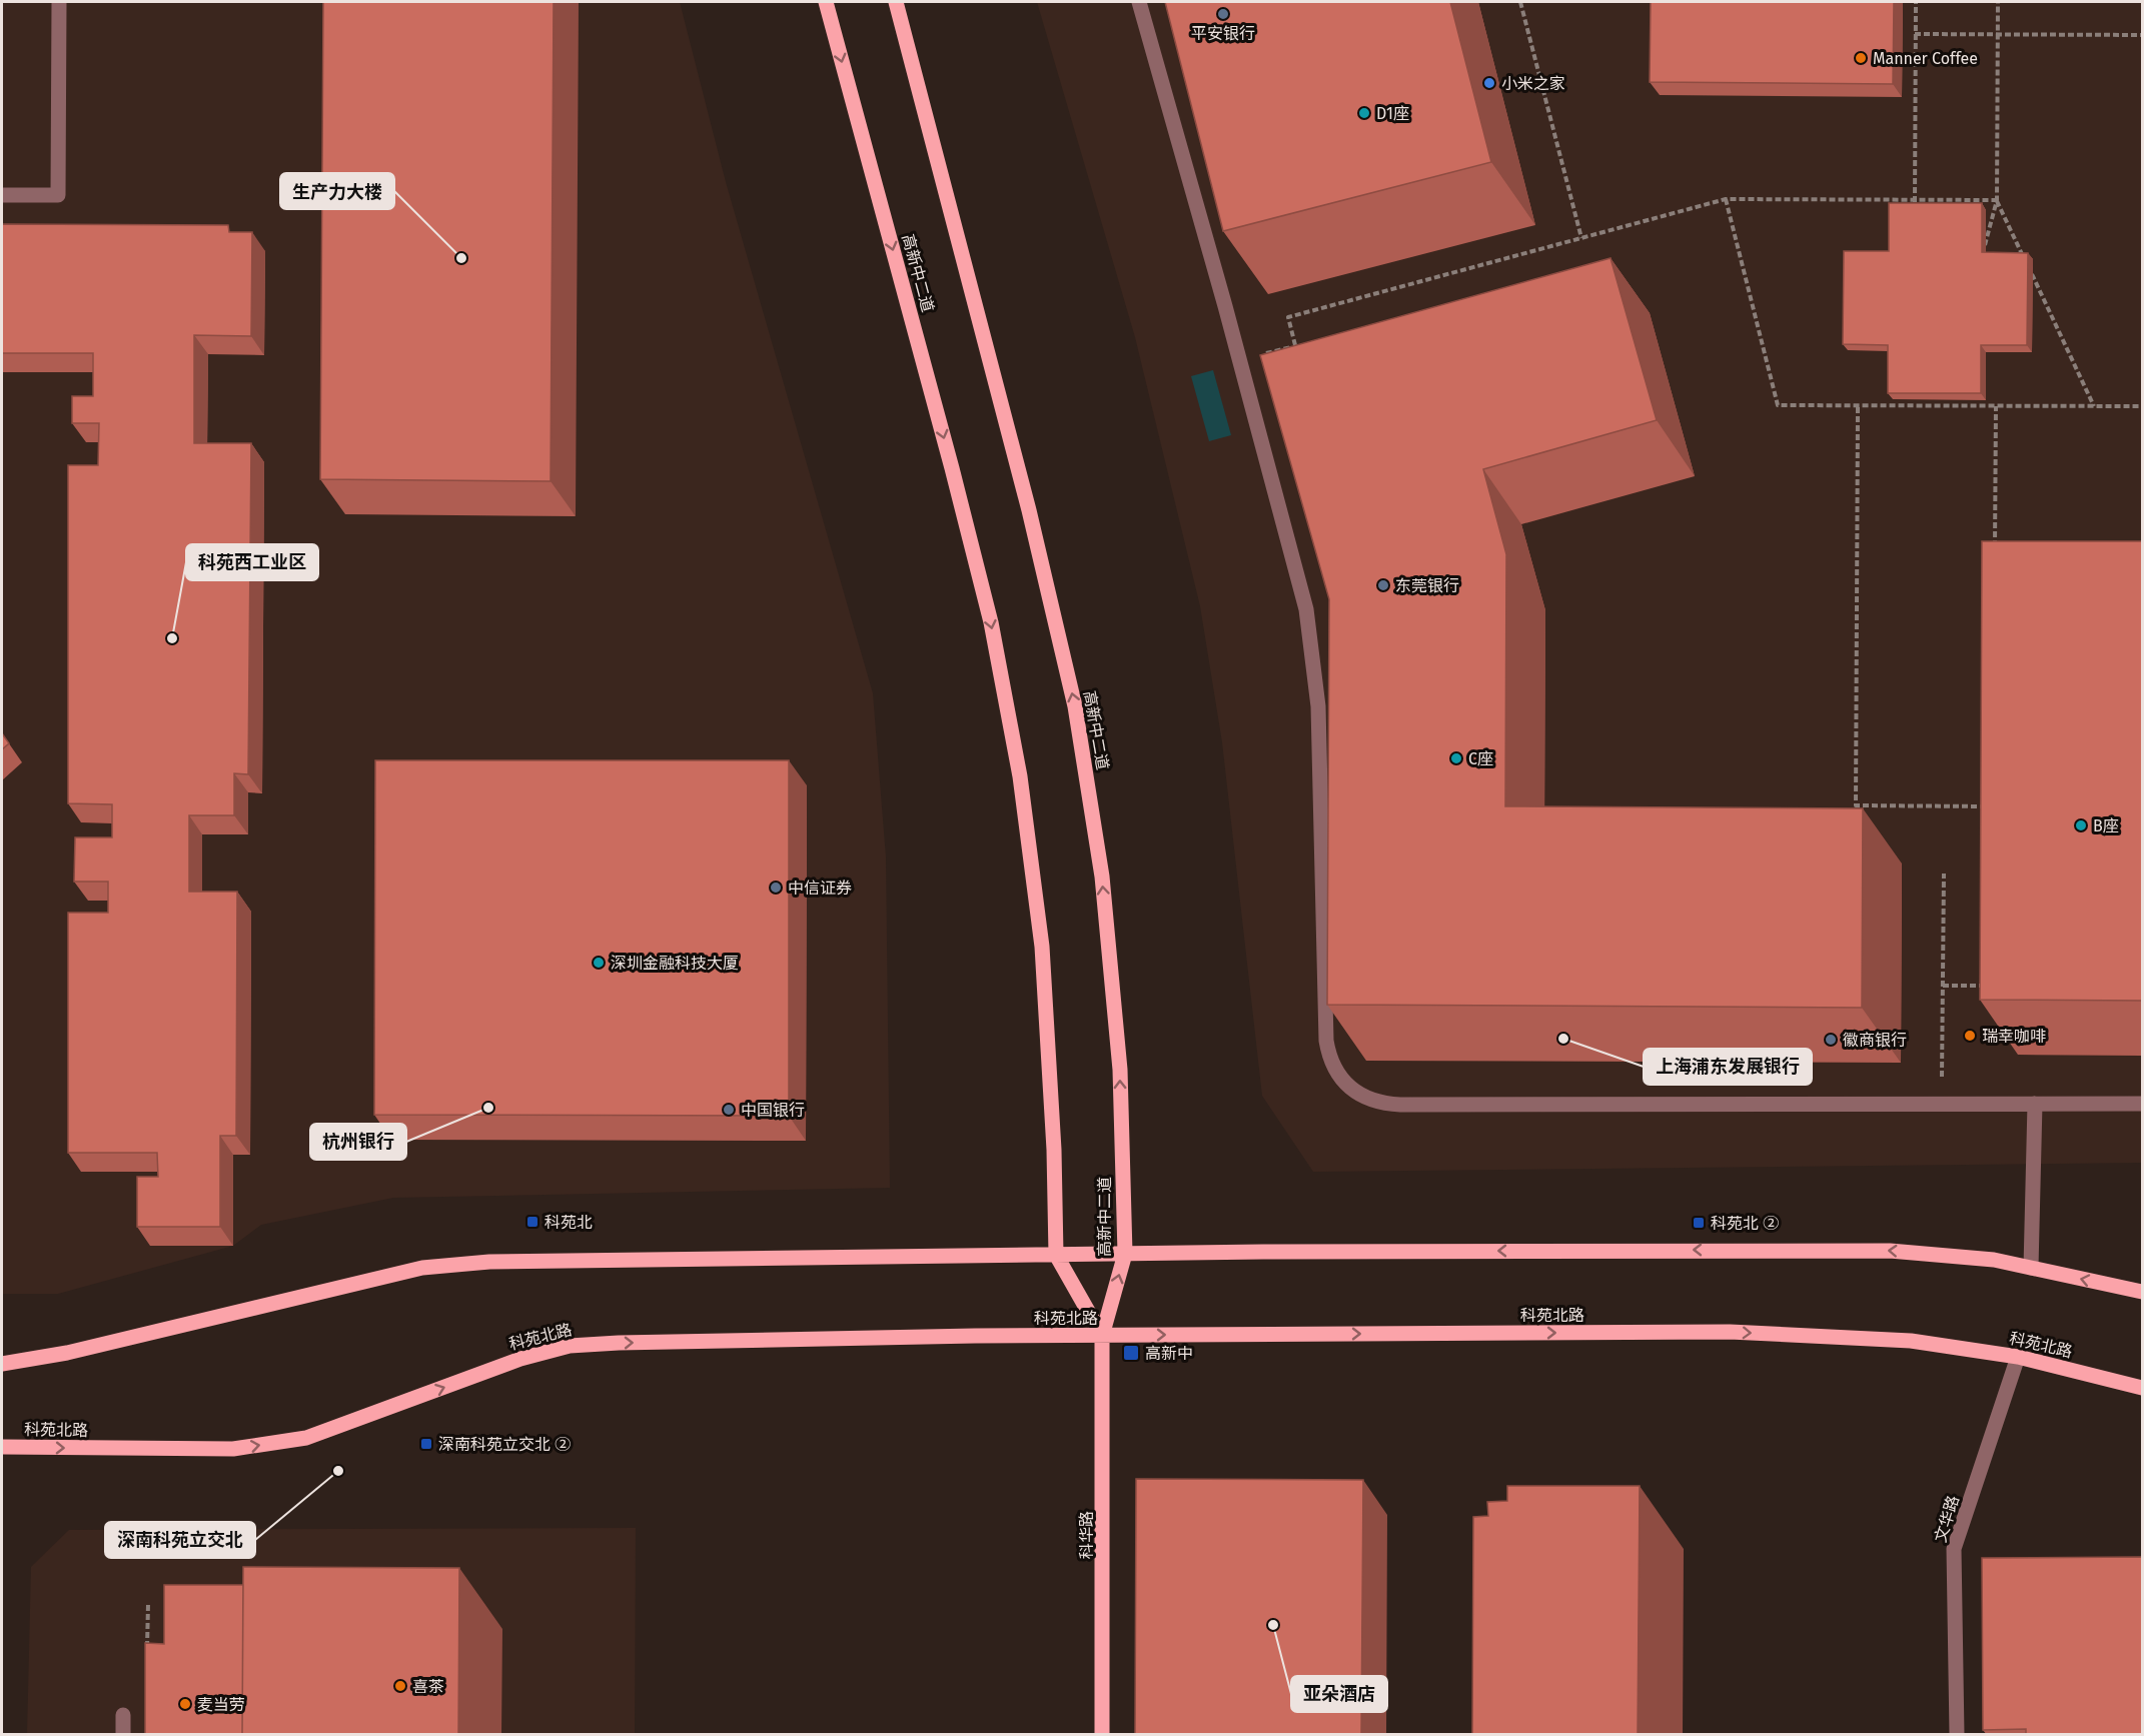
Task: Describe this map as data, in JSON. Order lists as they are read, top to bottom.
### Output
{
  "streets": {
    "main road": ["高新中二道", "科苑北路", "科华路"],
    "street": ["文华路"]
  },
  "crossings": [
    ["高新中二道", "科苑北路"],
    ["高新中二道", "科华路"],
    ["科苑北路", "文华路"],
    ["科苑北路", "科华路"]
  ],
  "places": {
    "other": [
      "平安银行",
      "Manner Coffee",
      "小米之家",
      "D1座",
      "生产力大楼",
      "东莞银行",
      "科苑西工业区",
      "C座",
      "B座",
      "中信证券",
      "深圳金融科技大厦",
      "瑞幸咖啡",
      "上海浦东发展银行",
      "徽商银行",
      "杭州银行",
      "中国银行",
      "深南科苑立交北",
      "亚朵酒店",
      "喜茶",
      "麦当劳"
    ],
    "transit": [
      "科苑北",
      "科苑北 ②",
      "高新中",
      "深南科苑立交北 ②"
    ]
  }
}
